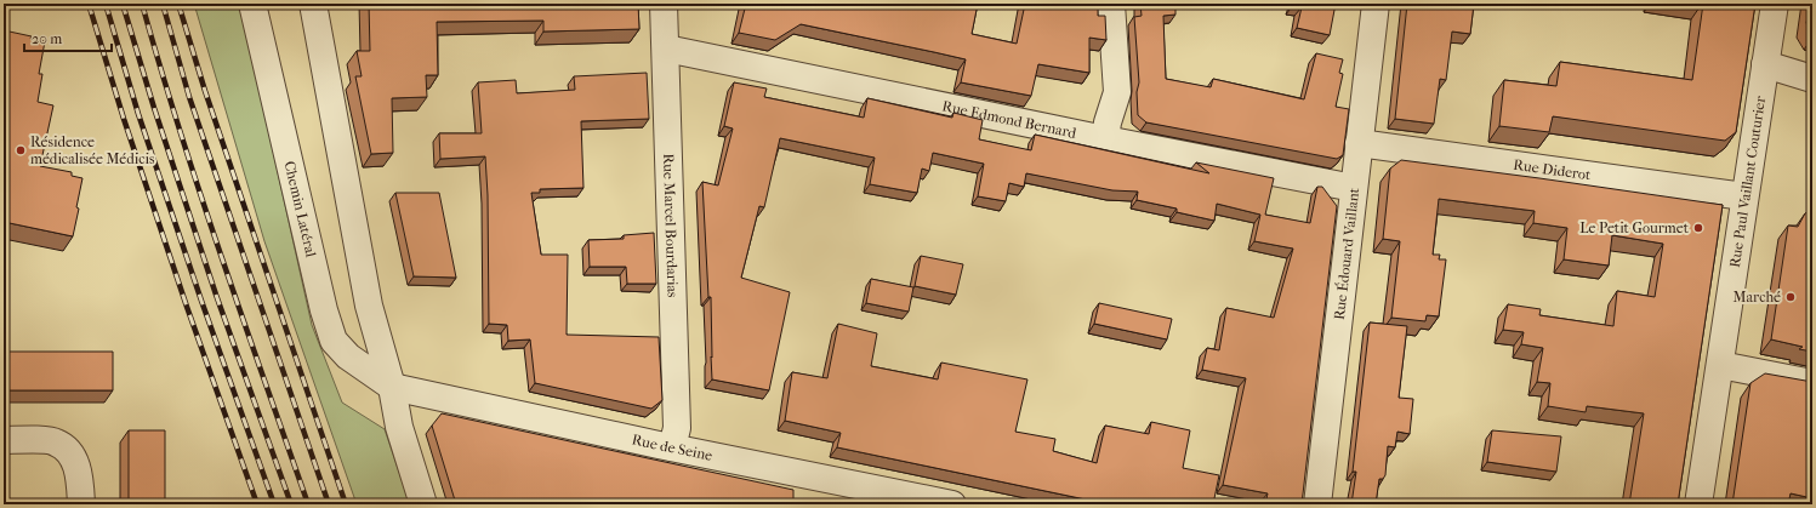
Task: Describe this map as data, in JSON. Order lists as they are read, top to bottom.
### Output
{
  "streets": {
    "street": [
      "Rue Edmond Bernard",
      "Rue Diderot",
      "Rue Paul Vaillant Couturier",
      "Chemin Latéral",
      "Rue Marcel Bourdarias",
      "Rue Édouard Vaillant",
      "Rue de Seine"
    ]
  },
  "crossings": [
    ["Rue Edmond Bernard", "Rue Marcel Bourdarias"],
    ["Rue Edmond Bernard", "Rue Édouard Vaillant"],
    ["Rue Diderot", "Rue Paul Vaillant Couturier"],
    ["Rue Diderot", "Rue Édouard Vaillant"],
    ["Chemin Latéral", "Rue de Seine"],
    ["Rue Marcel Bourdarias", "Rue de Seine"]
  ],
  "places": ["Résidence médicalisée Médicis", "Le Petit Gourmet", "Marché"],
  "scale_bar": "20 m"
}
